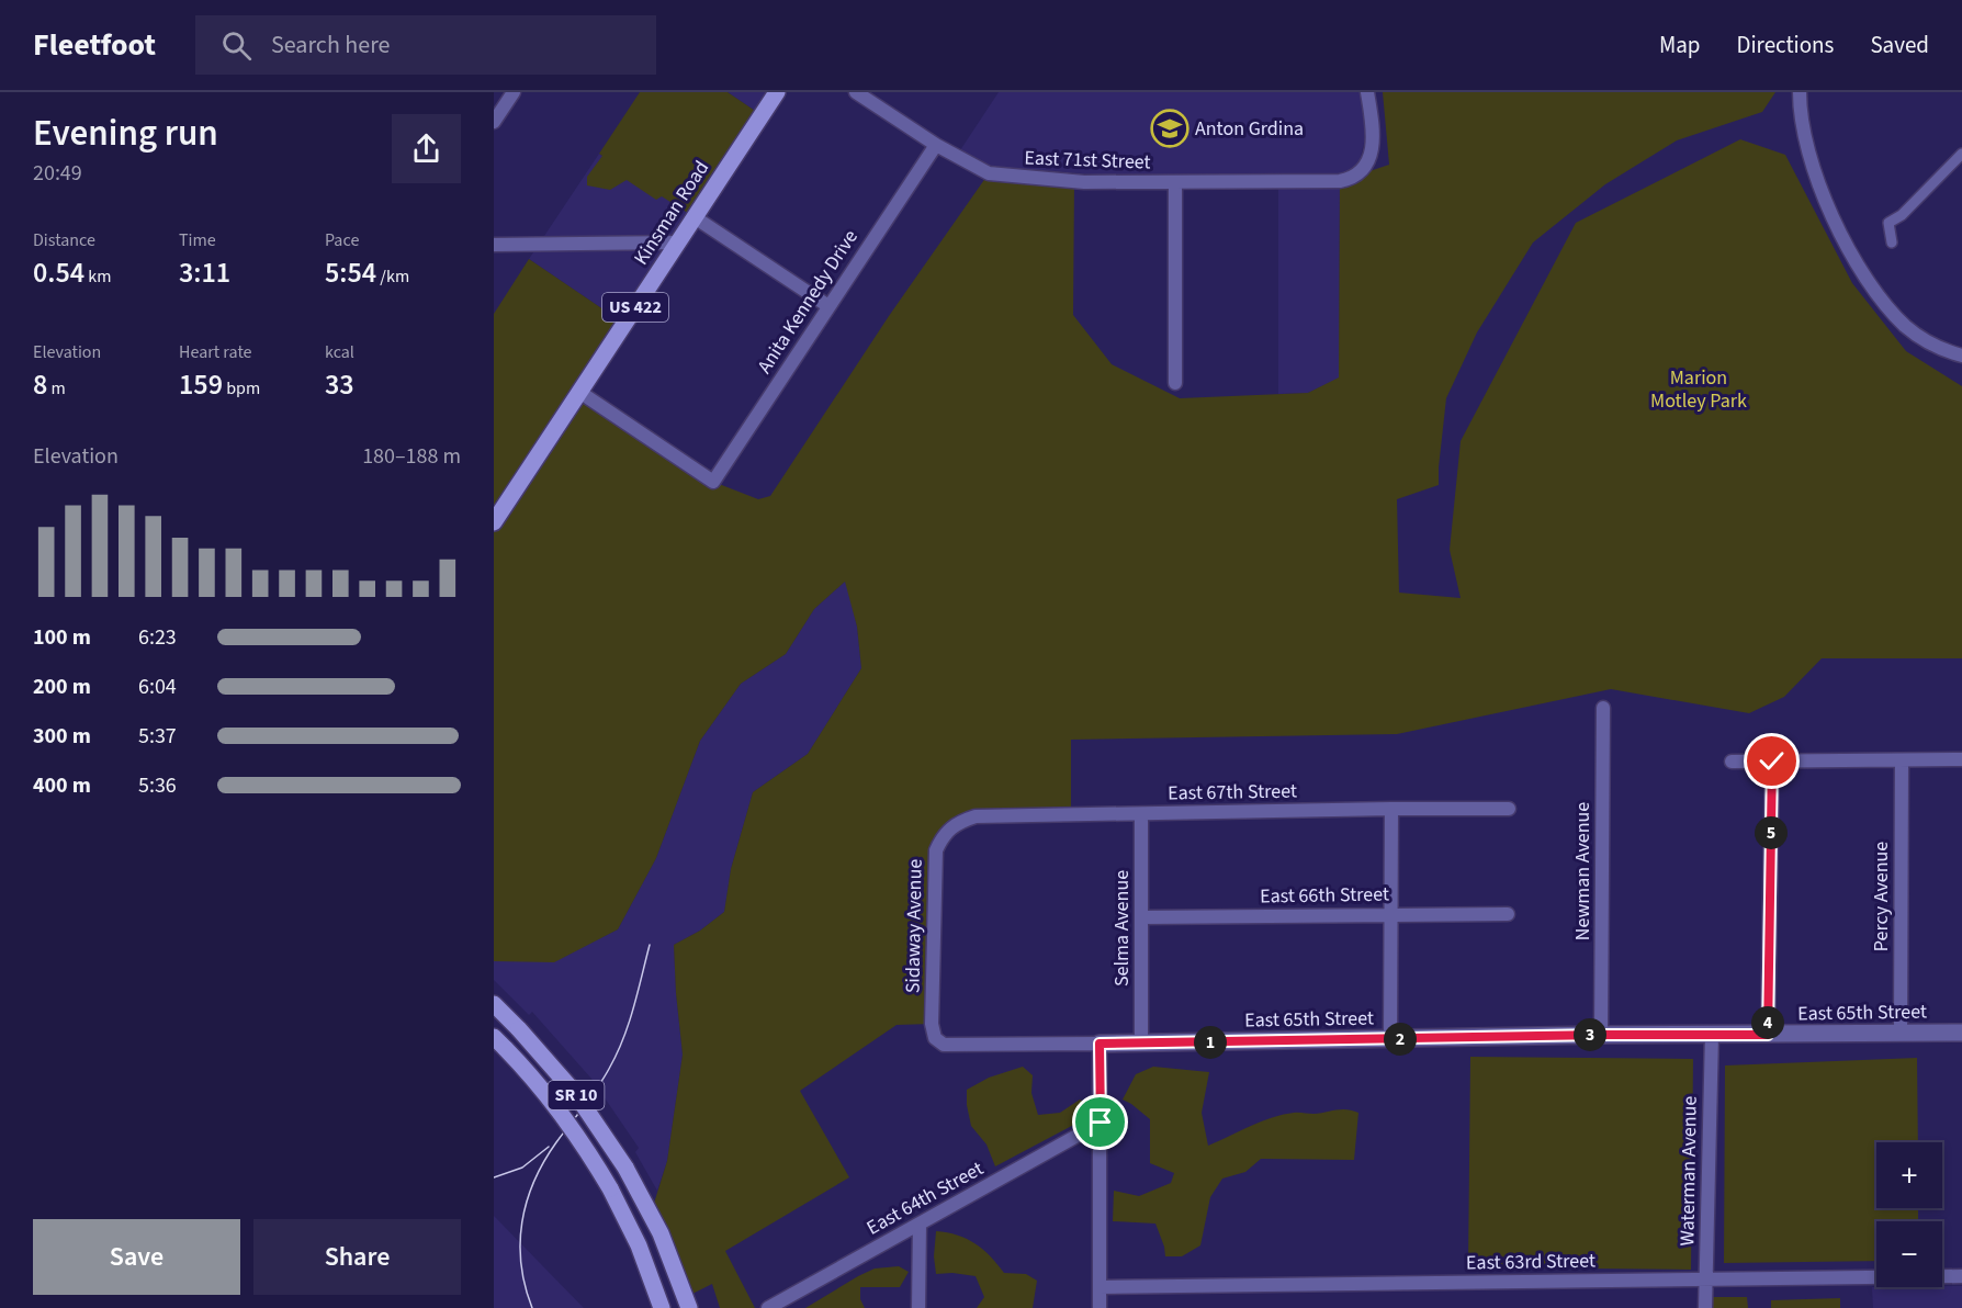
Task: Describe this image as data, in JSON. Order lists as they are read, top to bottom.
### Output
{
  "streets": {
    "main road": ["Kinsman Road", "US 422", "SR 10"],
    "street": [
      "East 71st Street",
      "Anita Kennedy Drive",
      "East 67th Street",
      "Newman Avenue",
      "East 66th Street",
      "Percy Avenue",
      "Sidaway Avenue",
      "Selma Avenue",
      "East 65th Street",
      "Waterman Avenue",
      "East 64th Street",
      "East 63rd Street"
    ]
  },
  "crossings": [
    ["East 71st Street", "Anita Kennedy Drive"],
    ["Kinsman Road", "Anita Kennedy Drive"],
    ["East 67th Street", "Sidaway Avenue"],
    ["East 67th Street", "Selma Avenue"],
    ["Newman Avenue", "East 65th Street"],
    ["East 66th Street", "Selma Avenue"],
    ["Percy Avenue", "East 65th Street"],
    ["Sidaway Avenue", "East 65th Street"],
    ["Selma Avenue", "East 65th Street"],
    ["East 65th Street", "Waterman Avenue"],
    ["Waterman Avenue", "East 63rd Street"]
  ],
  "parks": ["Marion Motley Park"],
  "places": {
    "school or university": ["Anton Grdina"]
  },
  "page": {
    "header": "Fleetfoot",
    "search": "Search here",
    "nav": ["Map", "Directions", "Saved"],
    "heading": ["Evening run", "20:49"],
    "stats": [
      ["Distance", "0.54 km"],
      ["Time", "3:11"],
      ["Pace", "5:54 /km"],
      ["Elevation", "8 m"],
      ["Heart rate", "159 bpm"],
      ["kcal", "33"]
    ],
    "chart": ["Elevation", "180–188 m"],
    "list": [
      {
        "name": "100 m",
        "note": "6:23"
      },
      {
        "name": "200 m",
        "note": "6:04"
      },
      {
        "name": "300 m",
        "note": "5:37"
      },
      {
        "name": "400 m",
        "note": "5:36"
      }
    ],
    "pins": [
      "5",
      "4",
      "3",
      "2",
      "1"
    ],
    "map_buttons": ["+", "−"],
    "buttons": ["Save", "Share"]
  }
}
